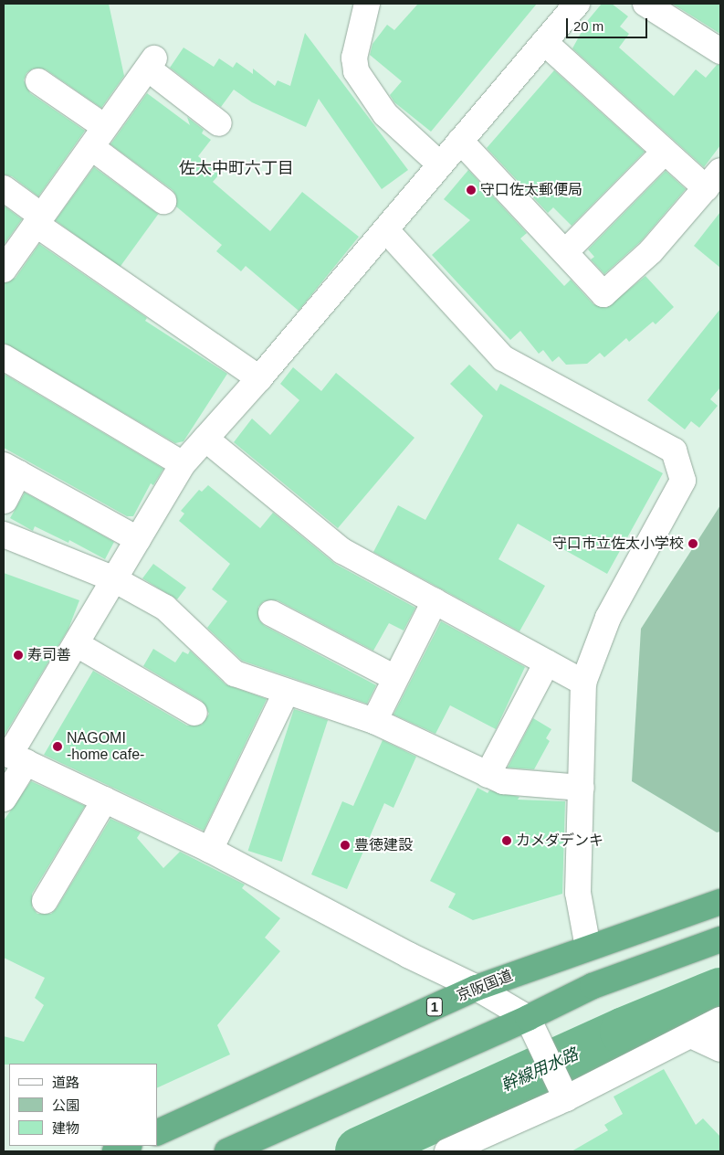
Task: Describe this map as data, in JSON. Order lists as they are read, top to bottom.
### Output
{
  "streets": {
    "highway": ["京阪国道", "1"]
  },
  "districts": ["佐太中町六丁目"],
  "water": ["幹線用水路"],
  "places": [
    "守口佐太郵便局",
    "守口市立佐太小学校",
    "寿司善",
    "NAGOMI -home cafe-",
    "カメダデンキ",
    "豊徳建設"
  ],
  "legend": ["道路", "公園", "建物"],
  "scale_bar": "20 m"
}
